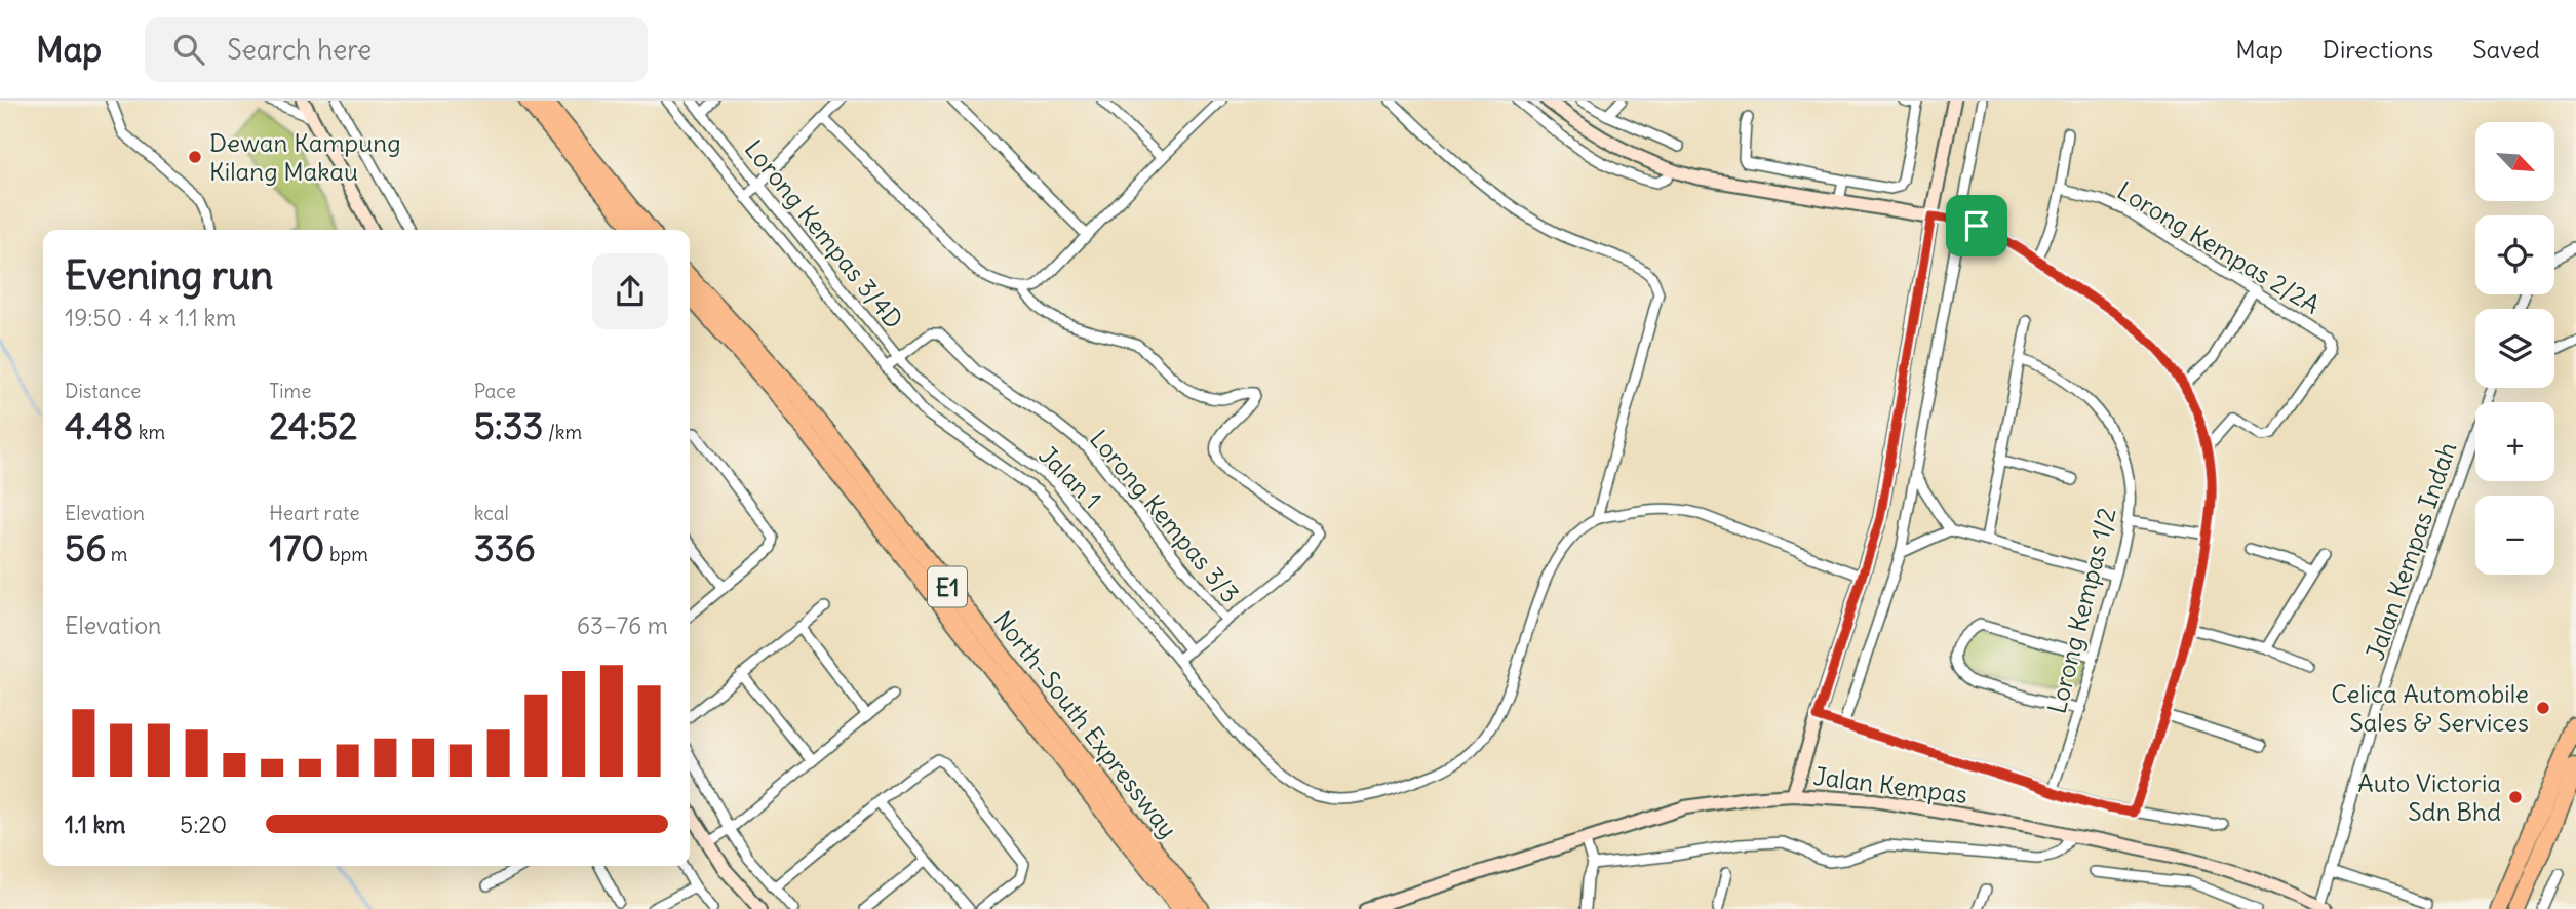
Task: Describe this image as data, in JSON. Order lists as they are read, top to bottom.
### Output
{
  "streets": {
    "highway": ["E1", "North–South Expressway"],
    "main road": ["Jalan Kempas"],
    "street": [
      "Lorong Kempas 3/4D",
      "Lorong Kempas 2/2A",
      "Jalan 1",
      "Lorong Kempas 3/3",
      "Jalan Kempas Indah",
      "Lorong Kempas 1/2"
    ]
  },
  "crossings": [
    ["Lorong Kempas 3/4D", "Jalan 1"],
    ["Lorong Kempas 3/4D", "Lorong Kempas 3/3"],
    ["Jalan 1", "Lorong Kempas 3/3"],
    ["Jalan Kempas Indah", "Jalan Kempas"]
  ],
  "places": ["Dewan Kampung Kilang Makau", "Celica Automobile Sales & Services", "Auto Victoria Sdn Bhd"],
  "north": "bottom right",
  "page": {
    "header": "Map",
    "search": "Search here",
    "nav": ["Map", "Directions", "Saved"],
    "map_buttons": ["+", "−"],
    "heading": ["Evening run", "19:50 · 4 × 1.1 km"],
    "stats": [
      ["Distance", "4.48 km"],
      ["Time", "24:52"],
      ["Pace", "5:33 /km"],
      ["Elevation", "56 m"],
      ["Heart rate", "170 bpm"],
      ["kcal", "336"]
    ],
    "chart": ["Elevation", "63–76 m"],
    "list": [
      {
        "name": "1.1 km",
        "note": "5:20"
      }
    ]
  }
}
